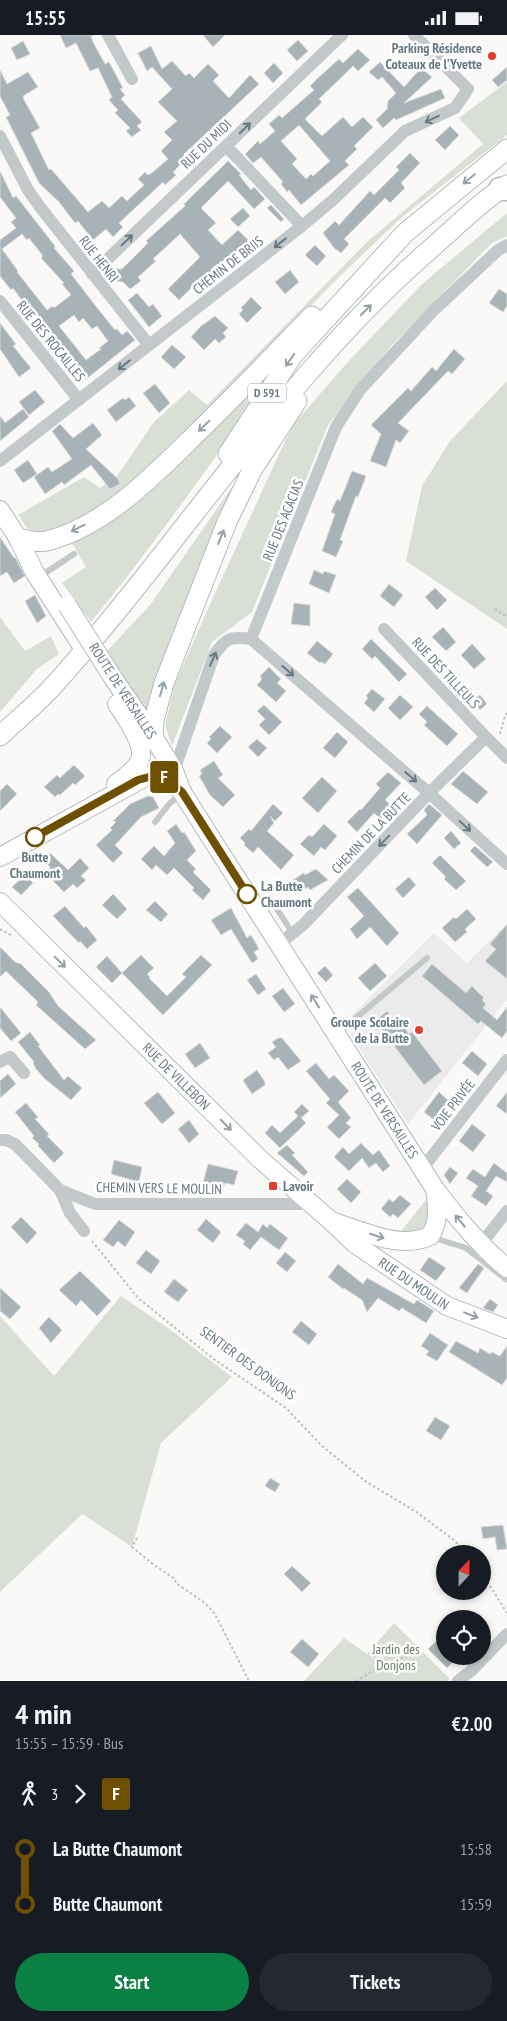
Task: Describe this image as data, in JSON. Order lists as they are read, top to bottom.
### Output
{
  "streets": {
    "main road": [
      "D 591",
      "ROUTE DE VERSAILLES",
      "RUE DE VILLEBON",
      "RUE DU MOULIN"
    ],
    "street": [
      "RUE DU MIDI",
      "RUE HENRI",
      "CHEMIN DE BRIIS",
      "RUE DES ROCAILLES",
      "RUE DES ACACIAS",
      "RUE DES TILLEULS",
      "CHEMIN DE LA BUTTE",
      "VOIE PRIVÉE",
      "CHEMIN VERS LE MOULIN"
    ],
    "path": ["SENTIER DES DONJONS"]
  },
  "crossings": [
    ["RUE DU MIDI", "RUE HENRI"],
    ["RUE HENRI", "CHEMIN DE BRIIS"],
    ["CHEMIN DE BRIIS", "RUE DES ROCAILLES"],
    ["ROUTE DE VERSAILLES", "CHEMIN DE LA BUTTE"],
    ["ROUTE DE VERSAILLES", "VOIE PRIVÉE"],
    ["RUE DE VILLEBON", "CHEMIN VERS LE MOULIN"],
    ["RUE DE VILLEBON", "RUE DU MOULIN"]
  ],
  "one_way": [
    "RUE DU MIDI",
    "CHEMIN DE BRIIS",
    "RUE DE VILLEBON",
    "RUE DU MOULIN"
  ],
  "parks": ["Jardin des Donjons"],
  "places": {
    "other": [
      "Parking Résidence Coteaux de l’Yvette",
      "Butte Chaumont",
      "La Butte Chaumont",
      "Groupe Scolaire de la Butte"
    ],
    "transit": ["Lavoir"]
  },
  "lines": ["bus line F"],
  "north": "top",
  "page": {
    "status": "15:55",
    "on_map": "F",
    "heading": ["4 min", "15:55 – 15:59 · Bus", "€2.00"],
    "legs": ["3", "F"],
    "list": [
      {
        "name": "La Butte Chaumont",
        "value": "15:58"
      },
      {
        "name": "Butte Chaumont",
        "value": "15:59"
      }
    ],
    "buttons": ["Start", "Tickets"]
  }
}
